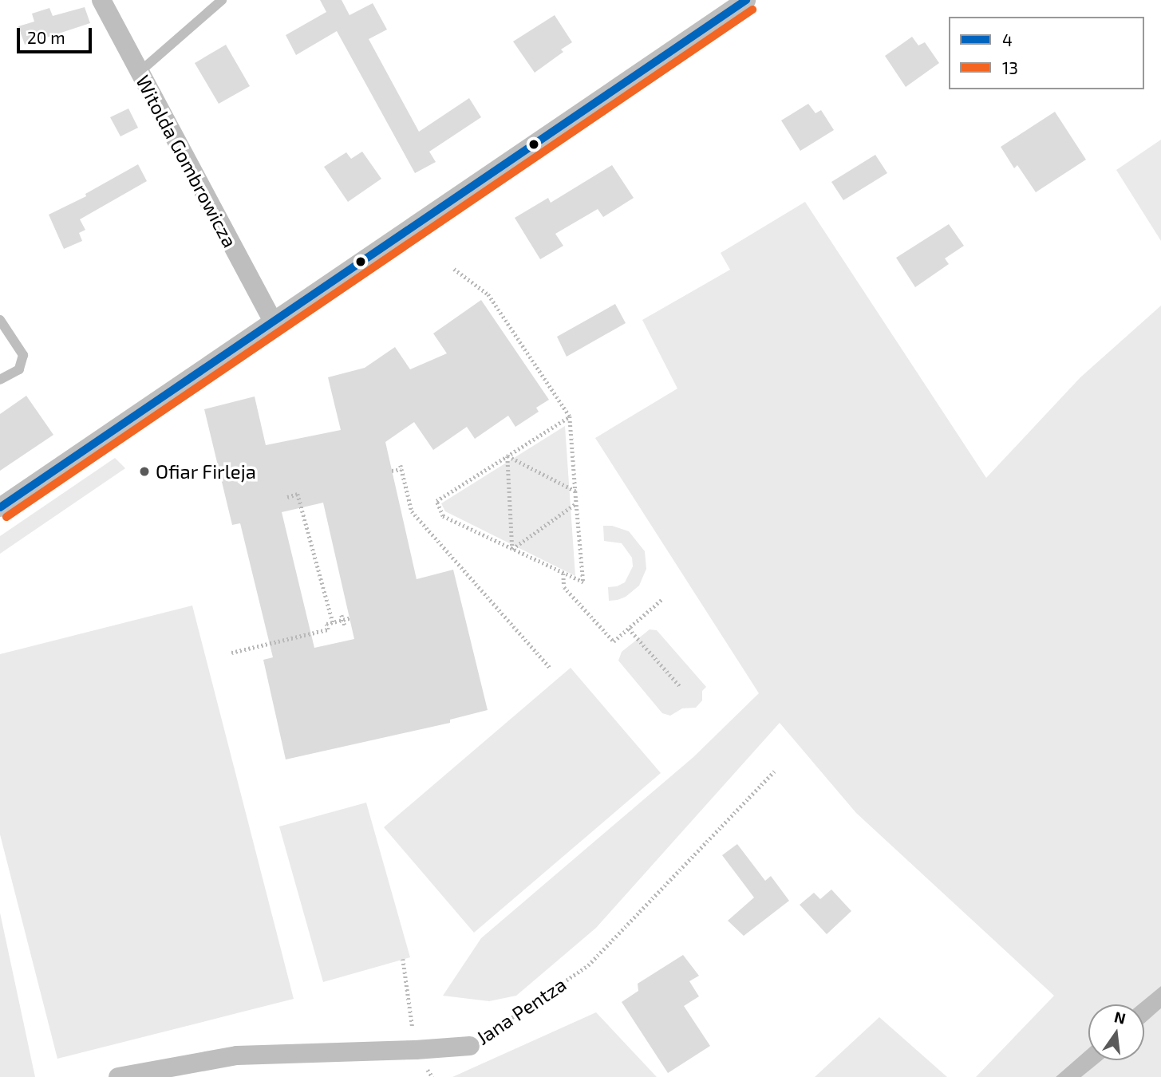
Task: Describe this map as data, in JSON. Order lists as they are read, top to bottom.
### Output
{
  "streets": {
    "street": ["Witolda Gombrowicza", "Jana Pentza"]
  },
  "places": ["Ofiar Firleja"],
  "lines": ["transit line 4", "transit line 13"],
  "legend": ["4", "13"],
  "scale_bar": "20 m",
  "north": "top"
}
